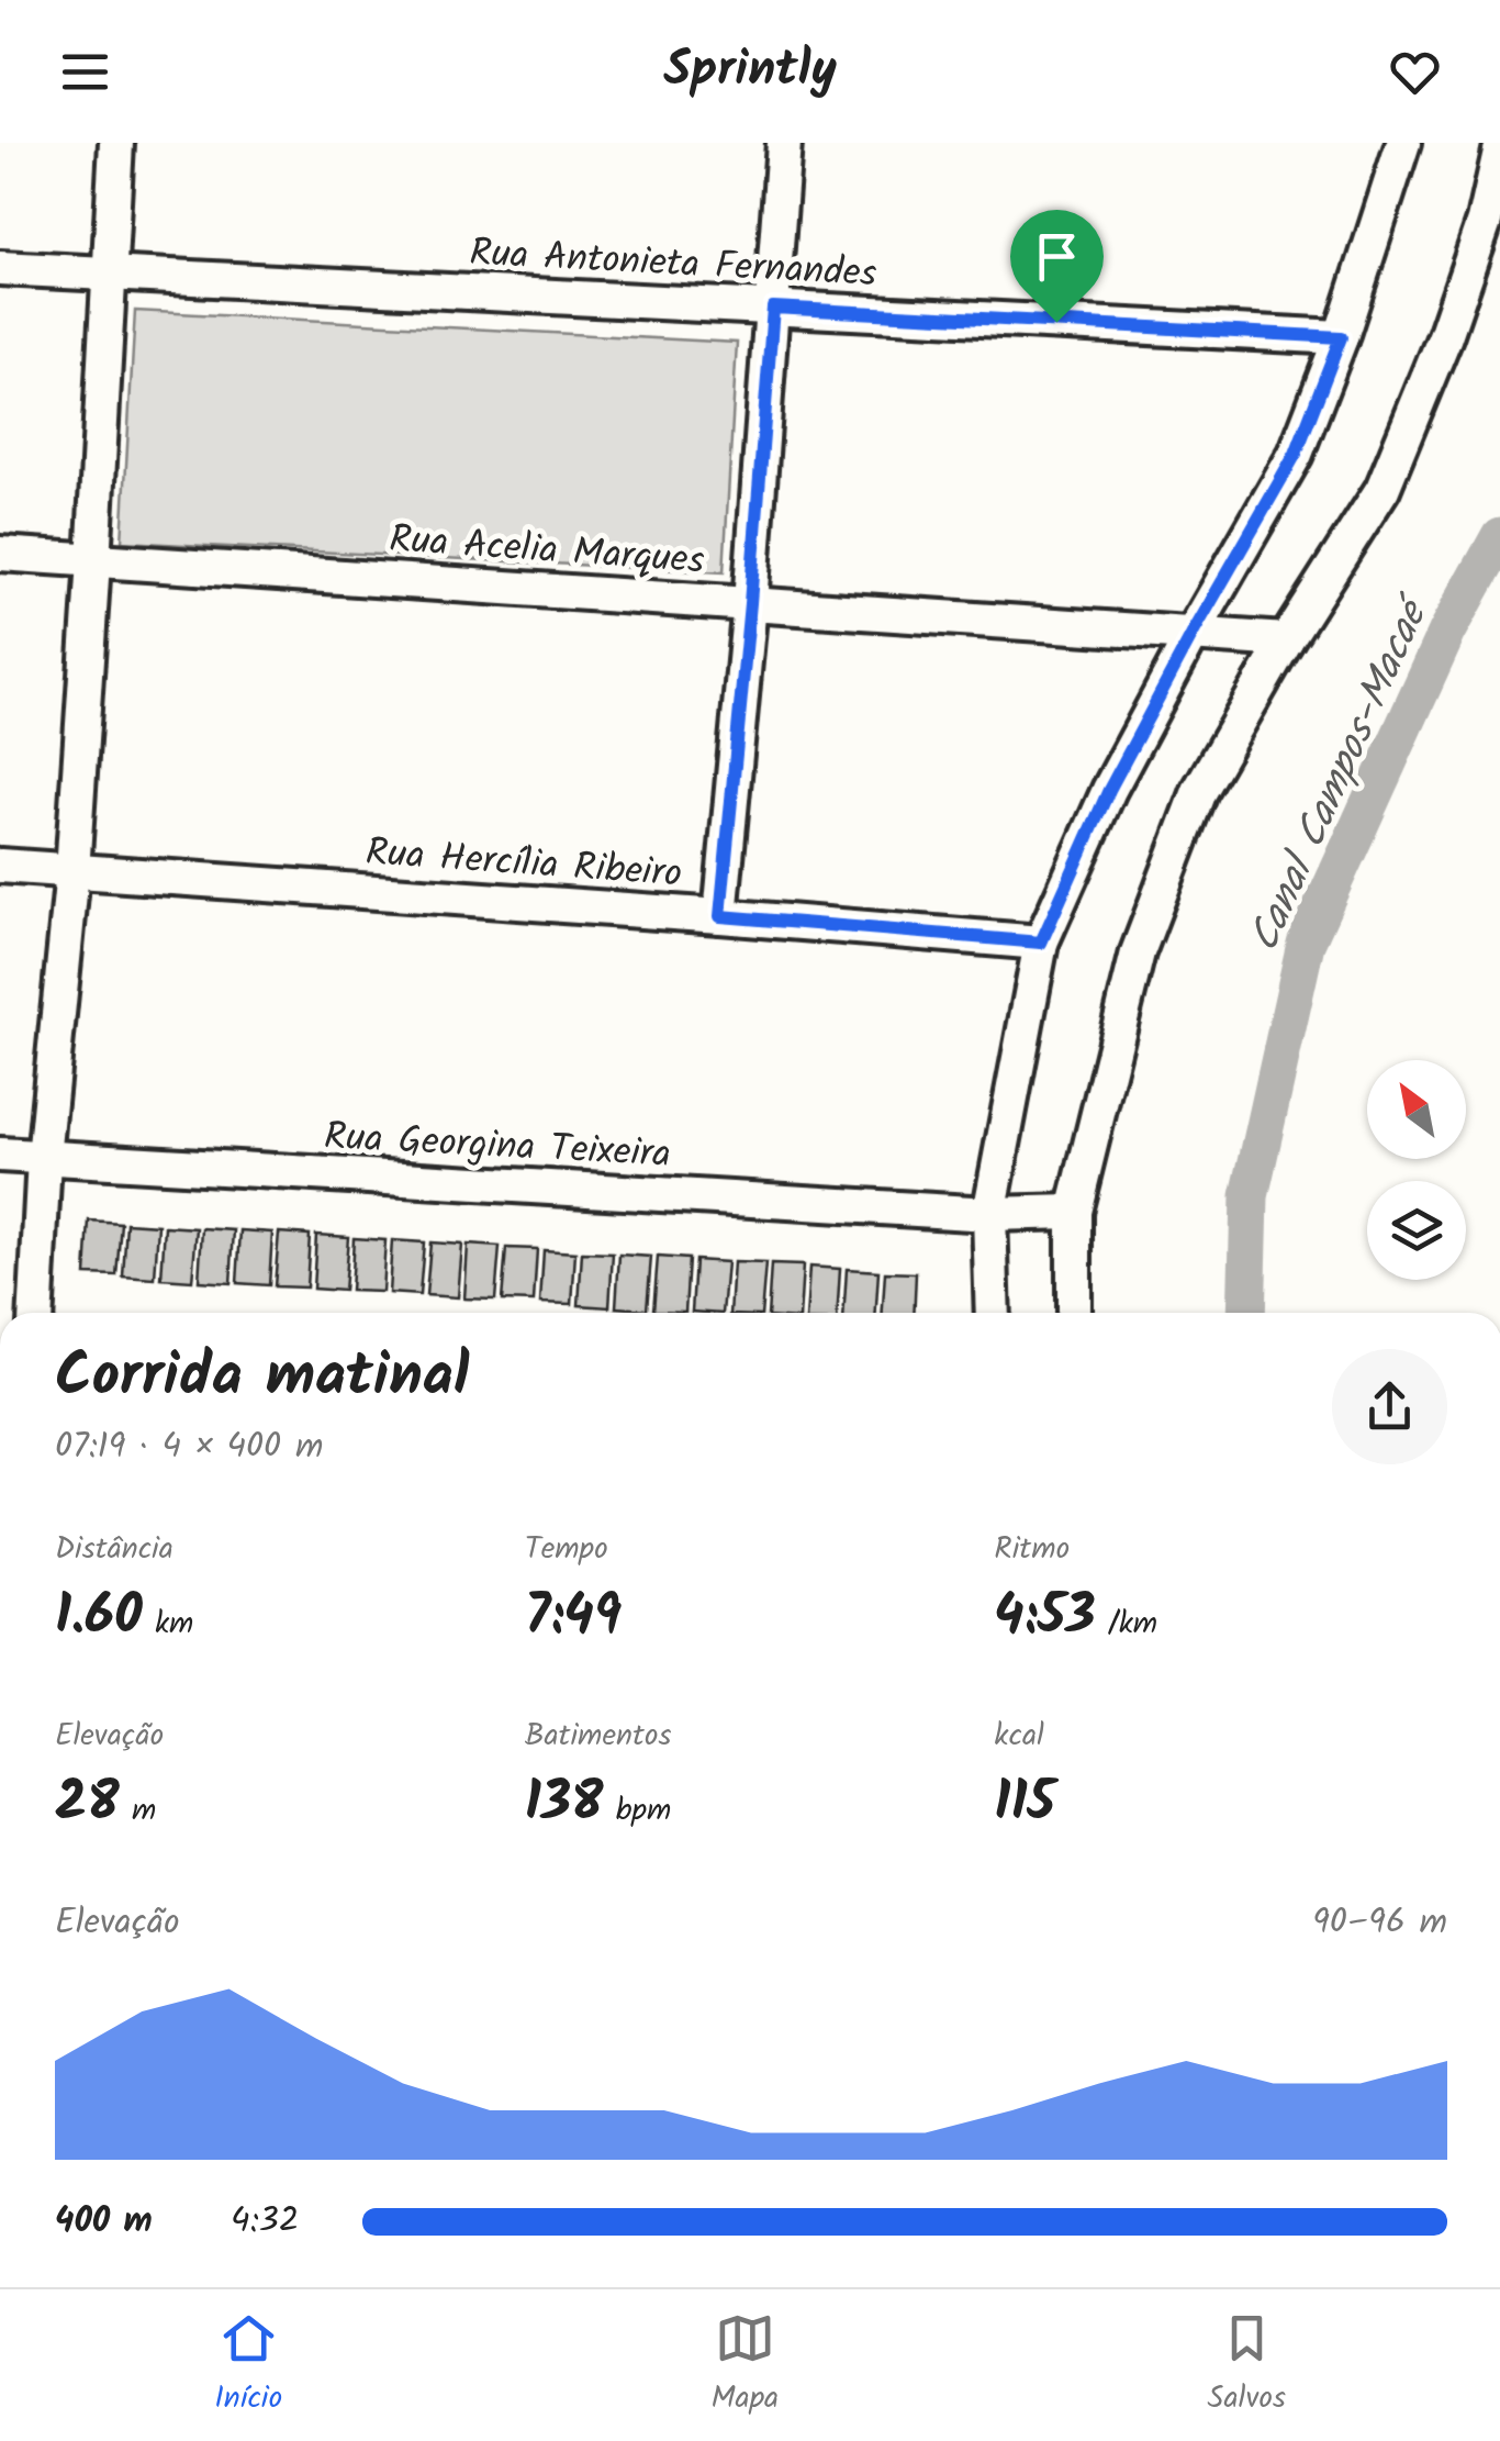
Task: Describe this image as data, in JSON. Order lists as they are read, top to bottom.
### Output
{
  "streets": {
    "street": [
      "Rua Antonieta Fernandes",
      "Rua Acelia Marques",
      "Rua Hercília Ribeiro",
      "Rua Georgina Teixeira"
    ]
  },
  "water": ["Canal Campos-Macaé"],
  "north": "top left",
  "page": {
    "header": "Sprintly",
    "heading": ["Corrida matinal", "07:19 · 4 × 400 m"],
    "stats": [
      ["Distância", "1.60 km"],
      ["Tempo", "7:49"],
      ["Ritmo", "4:53 /km"],
      ["Elevação", "28 m"],
      ["Batimentos", "138 bpm"],
      ["kcal", "115"]
    ],
    "chart": ["Elevação", "90–96 m"],
    "list": [
      {
        "name": "400 m",
        "note": "4:32"
      }
    ],
    "tabs": ["Início", "Mapa", "Salvos"]
  }
}
